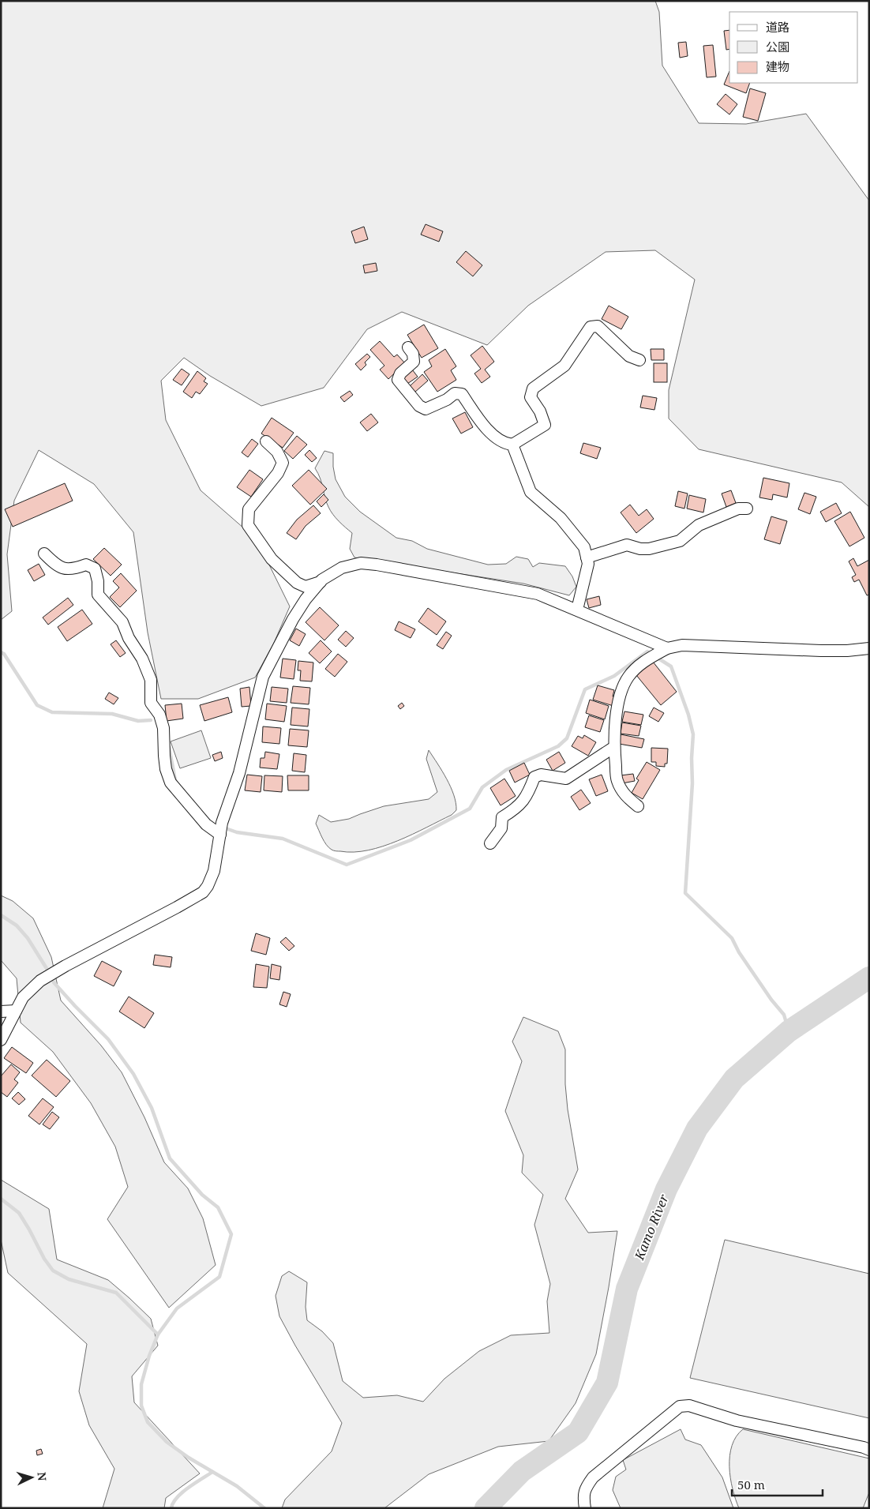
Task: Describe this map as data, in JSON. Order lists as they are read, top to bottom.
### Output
{
  "water": ["Kamo River"],
  "legend": ["道路", "公園", "建物"],
  "scale_bar": "50 m",
  "north": "right"
}
